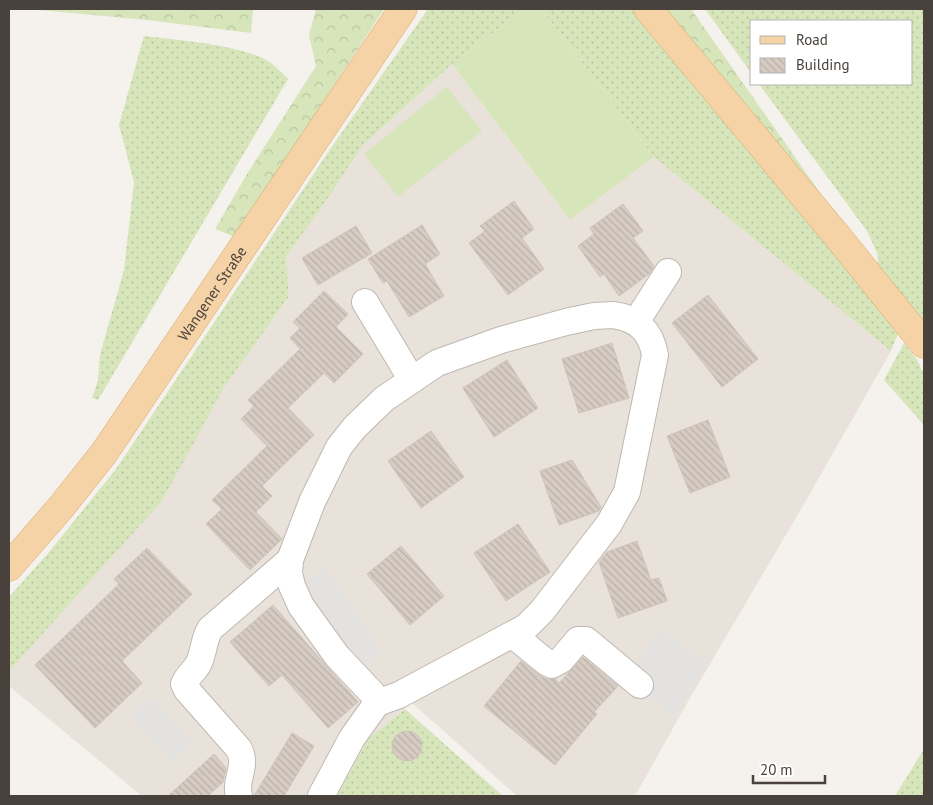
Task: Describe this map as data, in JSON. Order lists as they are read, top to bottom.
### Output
{
  "streets": {
    "main road": ["Wangener Straße"]
  },
  "legend": ["Road", "Building"],
  "scale_bar": "20 m"
}
